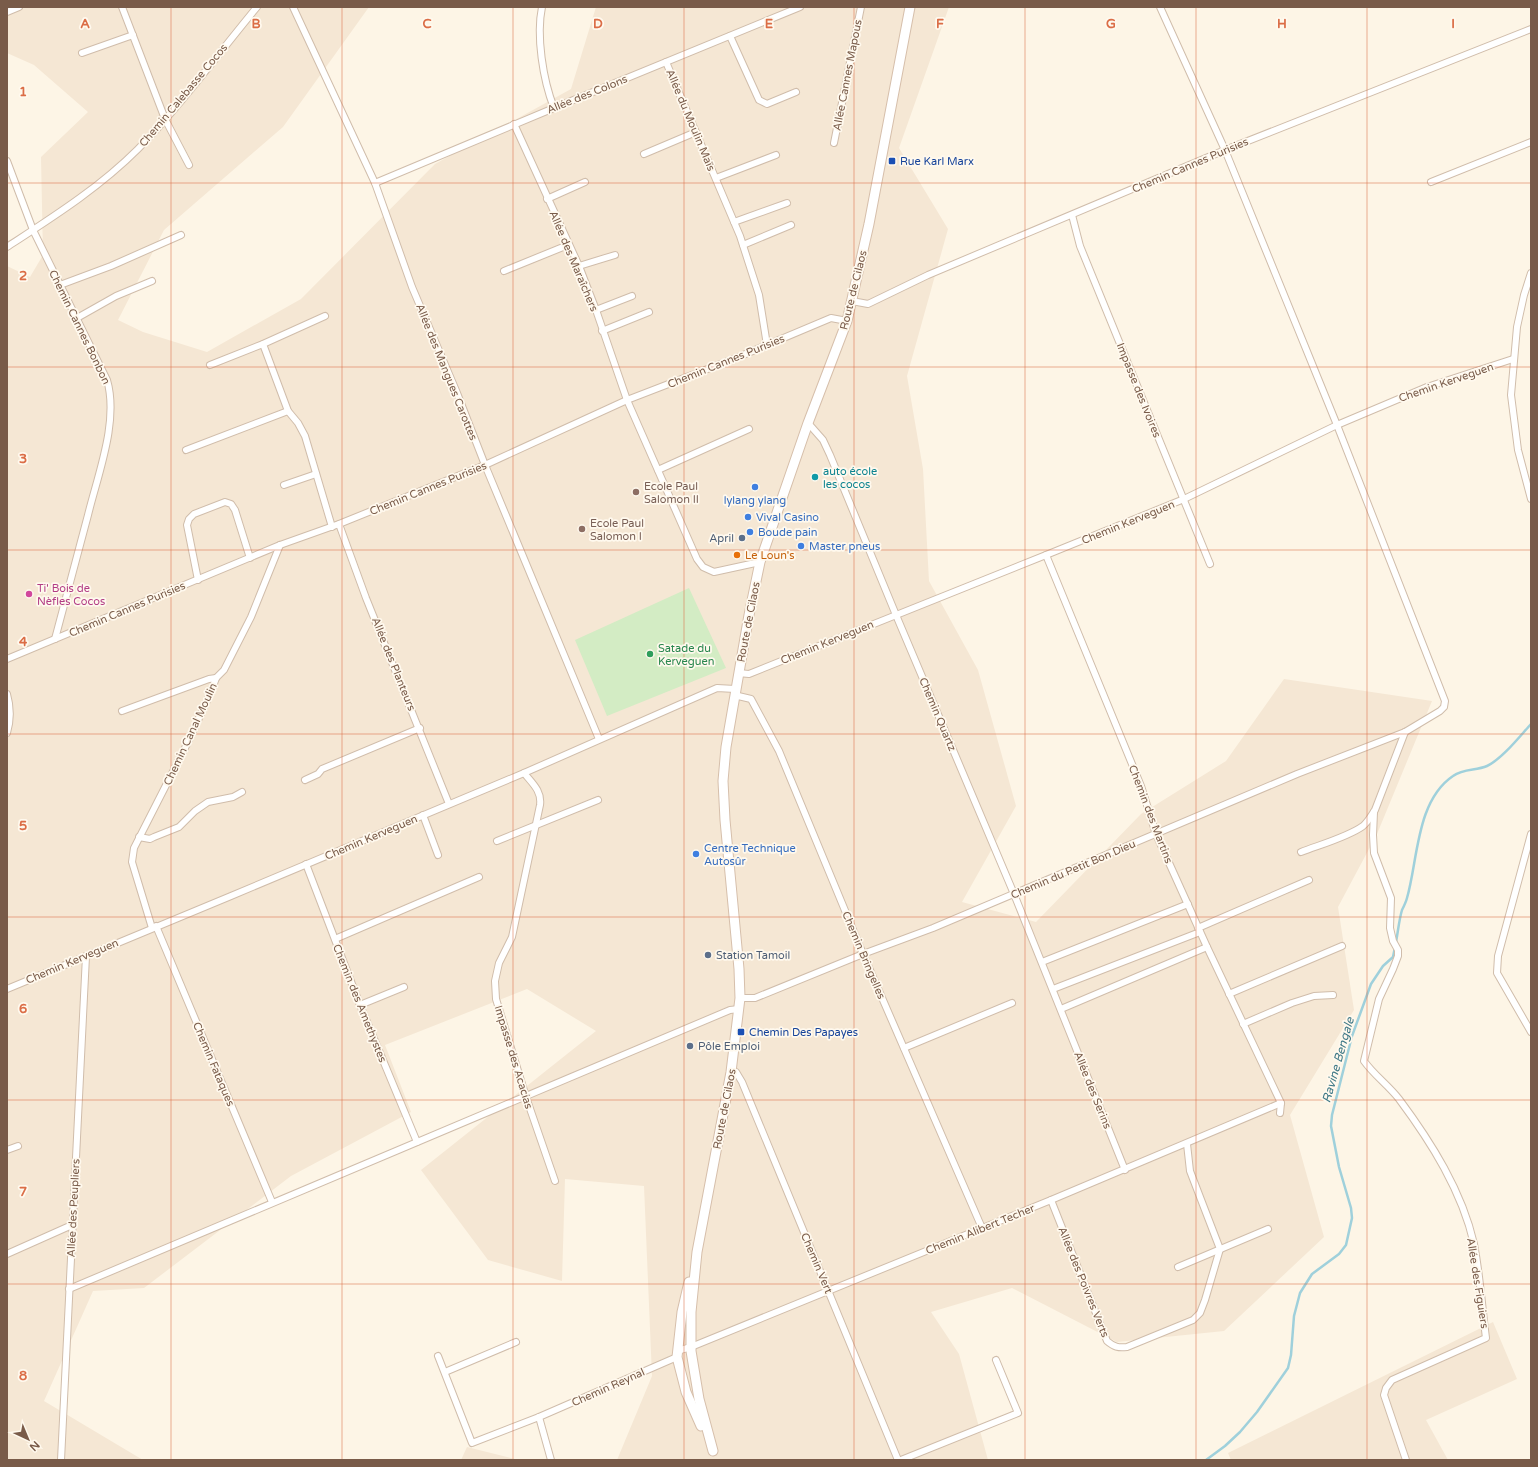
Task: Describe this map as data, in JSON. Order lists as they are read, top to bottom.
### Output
{
  "streets": {
    "main road": ["Route de Cilaos"],
    "street": [
      "Allée Cannes Mapous",
      "Allée des Colons",
      "Chemin Calebasse Cocos",
      "Allée du Moulin Maïs",
      "Chemin Cannes Purisies",
      "Allée des Maraîchers",
      "Chemin Cannes Bonbon",
      "Allée des Mangues Carottes",
      "Chemin Kerveguen",
      "Impasse des Ivoires",
      "Allée des Planteurs",
      "Chemin Quartz",
      "Chemin Canal Moulin",
      "Chemin des Martins",
      "Chemin du Petit Bon Dieu",
      "Chemin Bringelles",
      "Chemin des Amethystes",
      "Impasse des Acacias",
      "Chemin Fataques",
      "Allée des Serins",
      "Allée des Peupliers",
      "Chemin Alibert Techer",
      "Chemin Vert",
      "Allée des Poivres Verts",
      "Allée des Figuiers",
      "Chemin Reynal"
    ]
  },
  "crossings": [
    ["Allée des Colons", "Allée du Moulin Maïs"],
    ["Allée des Colons", "Allée des Maraîchers"],
    ["Allée des Colons", "Allée des Mangues Carottes"],
    ["Chemin Calebasse Cocos", "Chemin Cannes Bonbon"],
    ["Allée du Moulin Maïs", "Chemin Cannes Purisies"],
    ["Chemin Cannes Purisies", "Allée des Maraîchers"],
    ["Chemin Cannes Purisies", "Route de Cilaos"],
    ["Chemin Cannes Purisies", "Chemin Cannes Bonbon"],
    ["Chemin Cannes Purisies", "Allée des Mangues Carottes"],
    ["Chemin Cannes Purisies", "Impasse des Ivoires"],
    ["Chemin Cannes Purisies", "Allée des Planteurs"],
    ["Chemin Cannes Purisies", "Chemin Canal Moulin"],
    ["Allée des Maraîchers", "Route de Cilaos"],
    ["Route de Cilaos", "Chemin Kerveguen"],
    ["Route de Cilaos", "Chemin Quartz"],
    ["Route de Cilaos", "Chemin du Petit Bon Dieu"],
    ["Route de Cilaos", "Chemin Bringelles"],
    ["Route de Cilaos", "Chemin Alibert Techer"],
    ["Route de Cilaos", "Chemin Vert"],
    ["Route de Cilaos", "Chemin Reynal"],
    ["Allée des Mangues Carottes", "Chemin Kerveguen"],
    ["Chemin Kerveguen", "Impasse des Ivoires"],
    ["Chemin Kerveguen", "Allée des Planteurs"],
    ["Chemin Kerveguen", "Chemin Quartz"],
    ["Chemin Kerveguen", "Chemin Canal Moulin"],
    ["Chemin Kerveguen", "Chemin des Martins"],
    ["Chemin Kerveguen", "Chemin du Petit Bon Dieu"],
    ["Chemin Kerveguen", "Chemin Bringelles"],
    ["Chemin Kerveguen", "Chemin des Amethystes"],
    ["Chemin Kerveguen", "Impasse des Acacias"],
    ["Chemin Kerveguen", "Chemin Fataques"],
    ["Chemin Kerveguen", "Allée des Peupliers"],
    ["Chemin Quartz", "Chemin du Petit Bon Dieu"],
    ["Chemin Quartz", "Allée des Serins"],
    ["Chemin Canal Moulin", "Chemin Fataques"],
    ["Chemin des Martins", "Chemin du Petit Bon Dieu"],
    ["Chemin des Martins", "Chemin Alibert Techer"],
    ["Chemin du Petit Bon Dieu", "Chemin Bringelles"],
    ["Chemin Bringelles", "Chemin Alibert Techer"],
    ["Allée des Serins", "Chemin Alibert Techer"],
    ["Chemin Alibert Techer", "Chemin Vert"],
    ["Chemin Alibert Techer", "Allée des Poivres Verts"],
    ["Chemin Alibert Techer", "Chemin Reynal"]
  ],
  "water": ["Ravine Bengale"],
  "places": {
    "transit": ["Rue Karl Marx", "Chemin Des Papayes"],
    "other": [
      "auto école les cocos",
      "lylang ylang",
      "Ecole Paul Salomon II",
      "Vival Casino",
      "Ecole Paul Salomon I",
      "Boude pain",
      "April",
      "Master pneus",
      "Le Loun's",
      "Ti' Bois de Nèfles Cocos",
      "Satade du Kerveguen",
      "Centre Technique Autosûr",
      "Station Tamoil",
      "Pôle Emploi"
    ]
  },
  "north": "bottom right",
  "grid": {
    "columns": [
      "A",
      "B",
      "C",
      "D",
      "E",
      "F",
      "G",
      "H",
      "I"
    ],
    "rows": [
      "1",
      "2",
      "3",
      "4",
      "5",
      "6",
      "7",
      "8"
    ]
  }
}
